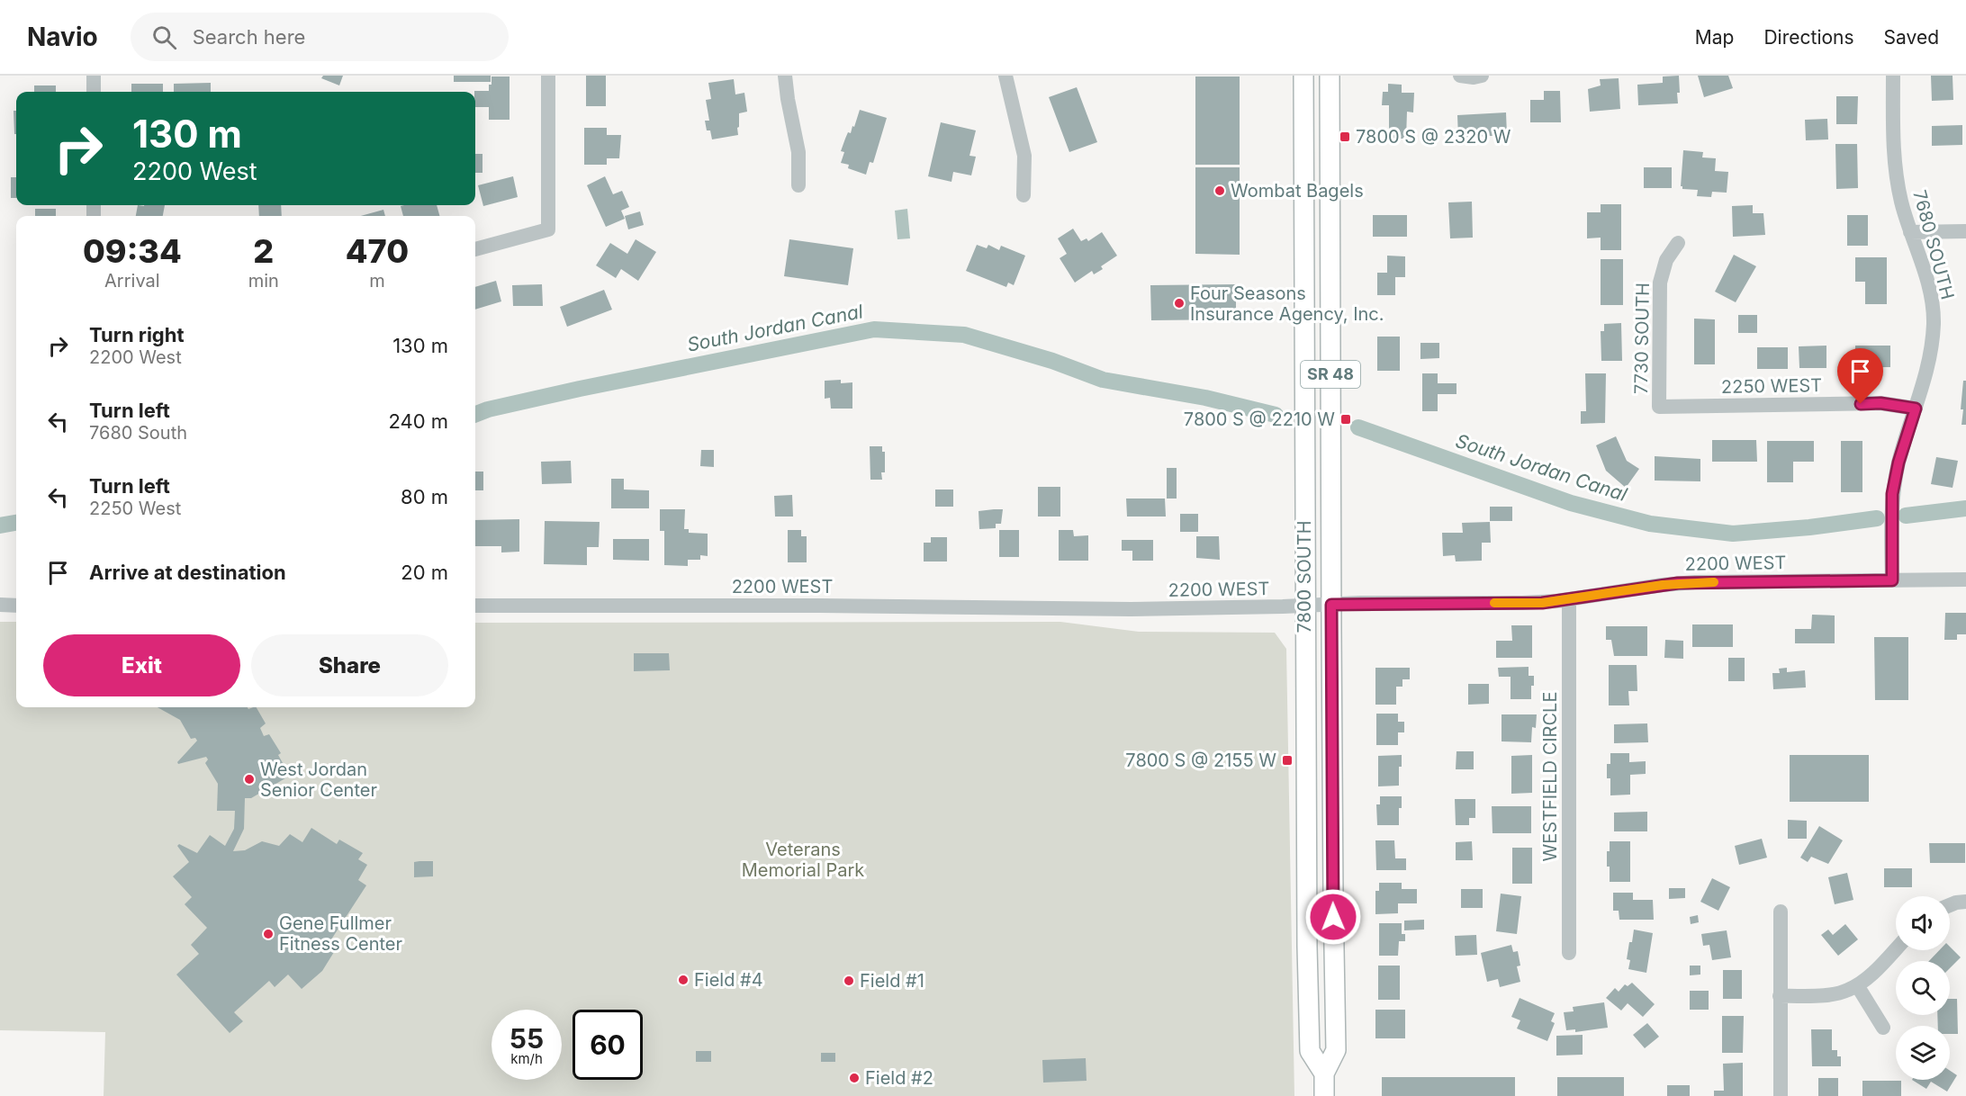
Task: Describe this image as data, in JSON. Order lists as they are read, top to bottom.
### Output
{
  "streets": {
    "main road": ["SR 48", "7800 SOUTH"],
    "street": [
      "7680 SOUTH",
      "7730 SOUTH",
      "2250 WEST",
      "2200 WEST",
      "WESTFIELD CIRCLE"
    ]
  },
  "crossings": [
    ["7680 SOUTH", "2250 WEST"],
    ["7680 SOUTH", "2200 WEST"],
    ["7730 SOUTH", "2250 WEST"],
    ["2200 WEST", "7800 SOUTH"],
    ["2200 WEST", "WESTFIELD CIRCLE"]
  ],
  "water": ["South Jordan Canal"],
  "parks": ["Veterans Memorial Park"],
  "places": {
    "transit": ["7800 S @ 2320 W", "7800 S @ 2210 W", "7800 S @ 2155 W"],
    "other": [
      "Wombat Bagels",
      "Four Seasons Insurance Agency, Inc.",
      "West Jordan Senior Center",
      "Gene Fullmer Fitness Center",
      "Field #4",
      "Field #1",
      "Field #2"
    ]
  },
  "page": {
    "header": "Navio",
    "search": "Search here",
    "nav": ["Map", "Directions", "Saved"],
    "turn": ["130 m", "2200 West"],
    "eta": [
      "09:34",
      "Arrival",
      "2",
      "min",
      "470",
      "m"
    ],
    "list": [
      {
        "name": "Turn right",
        "note": "2200 West",
        "value": "130 m"
      },
      {
        "name": "Turn left",
        "note": "7680 South",
        "value": "240 m"
      },
      {
        "name": "Turn left",
        "note": "2250 West",
        "value": "80 m"
      },
      {
        "name": "Arrive at destination",
        "value": "20 m"
      }
    ],
    "buttons": ["Exit", "Share"],
    "speed": "55 km/h",
    "limit": "60"
  }
}
